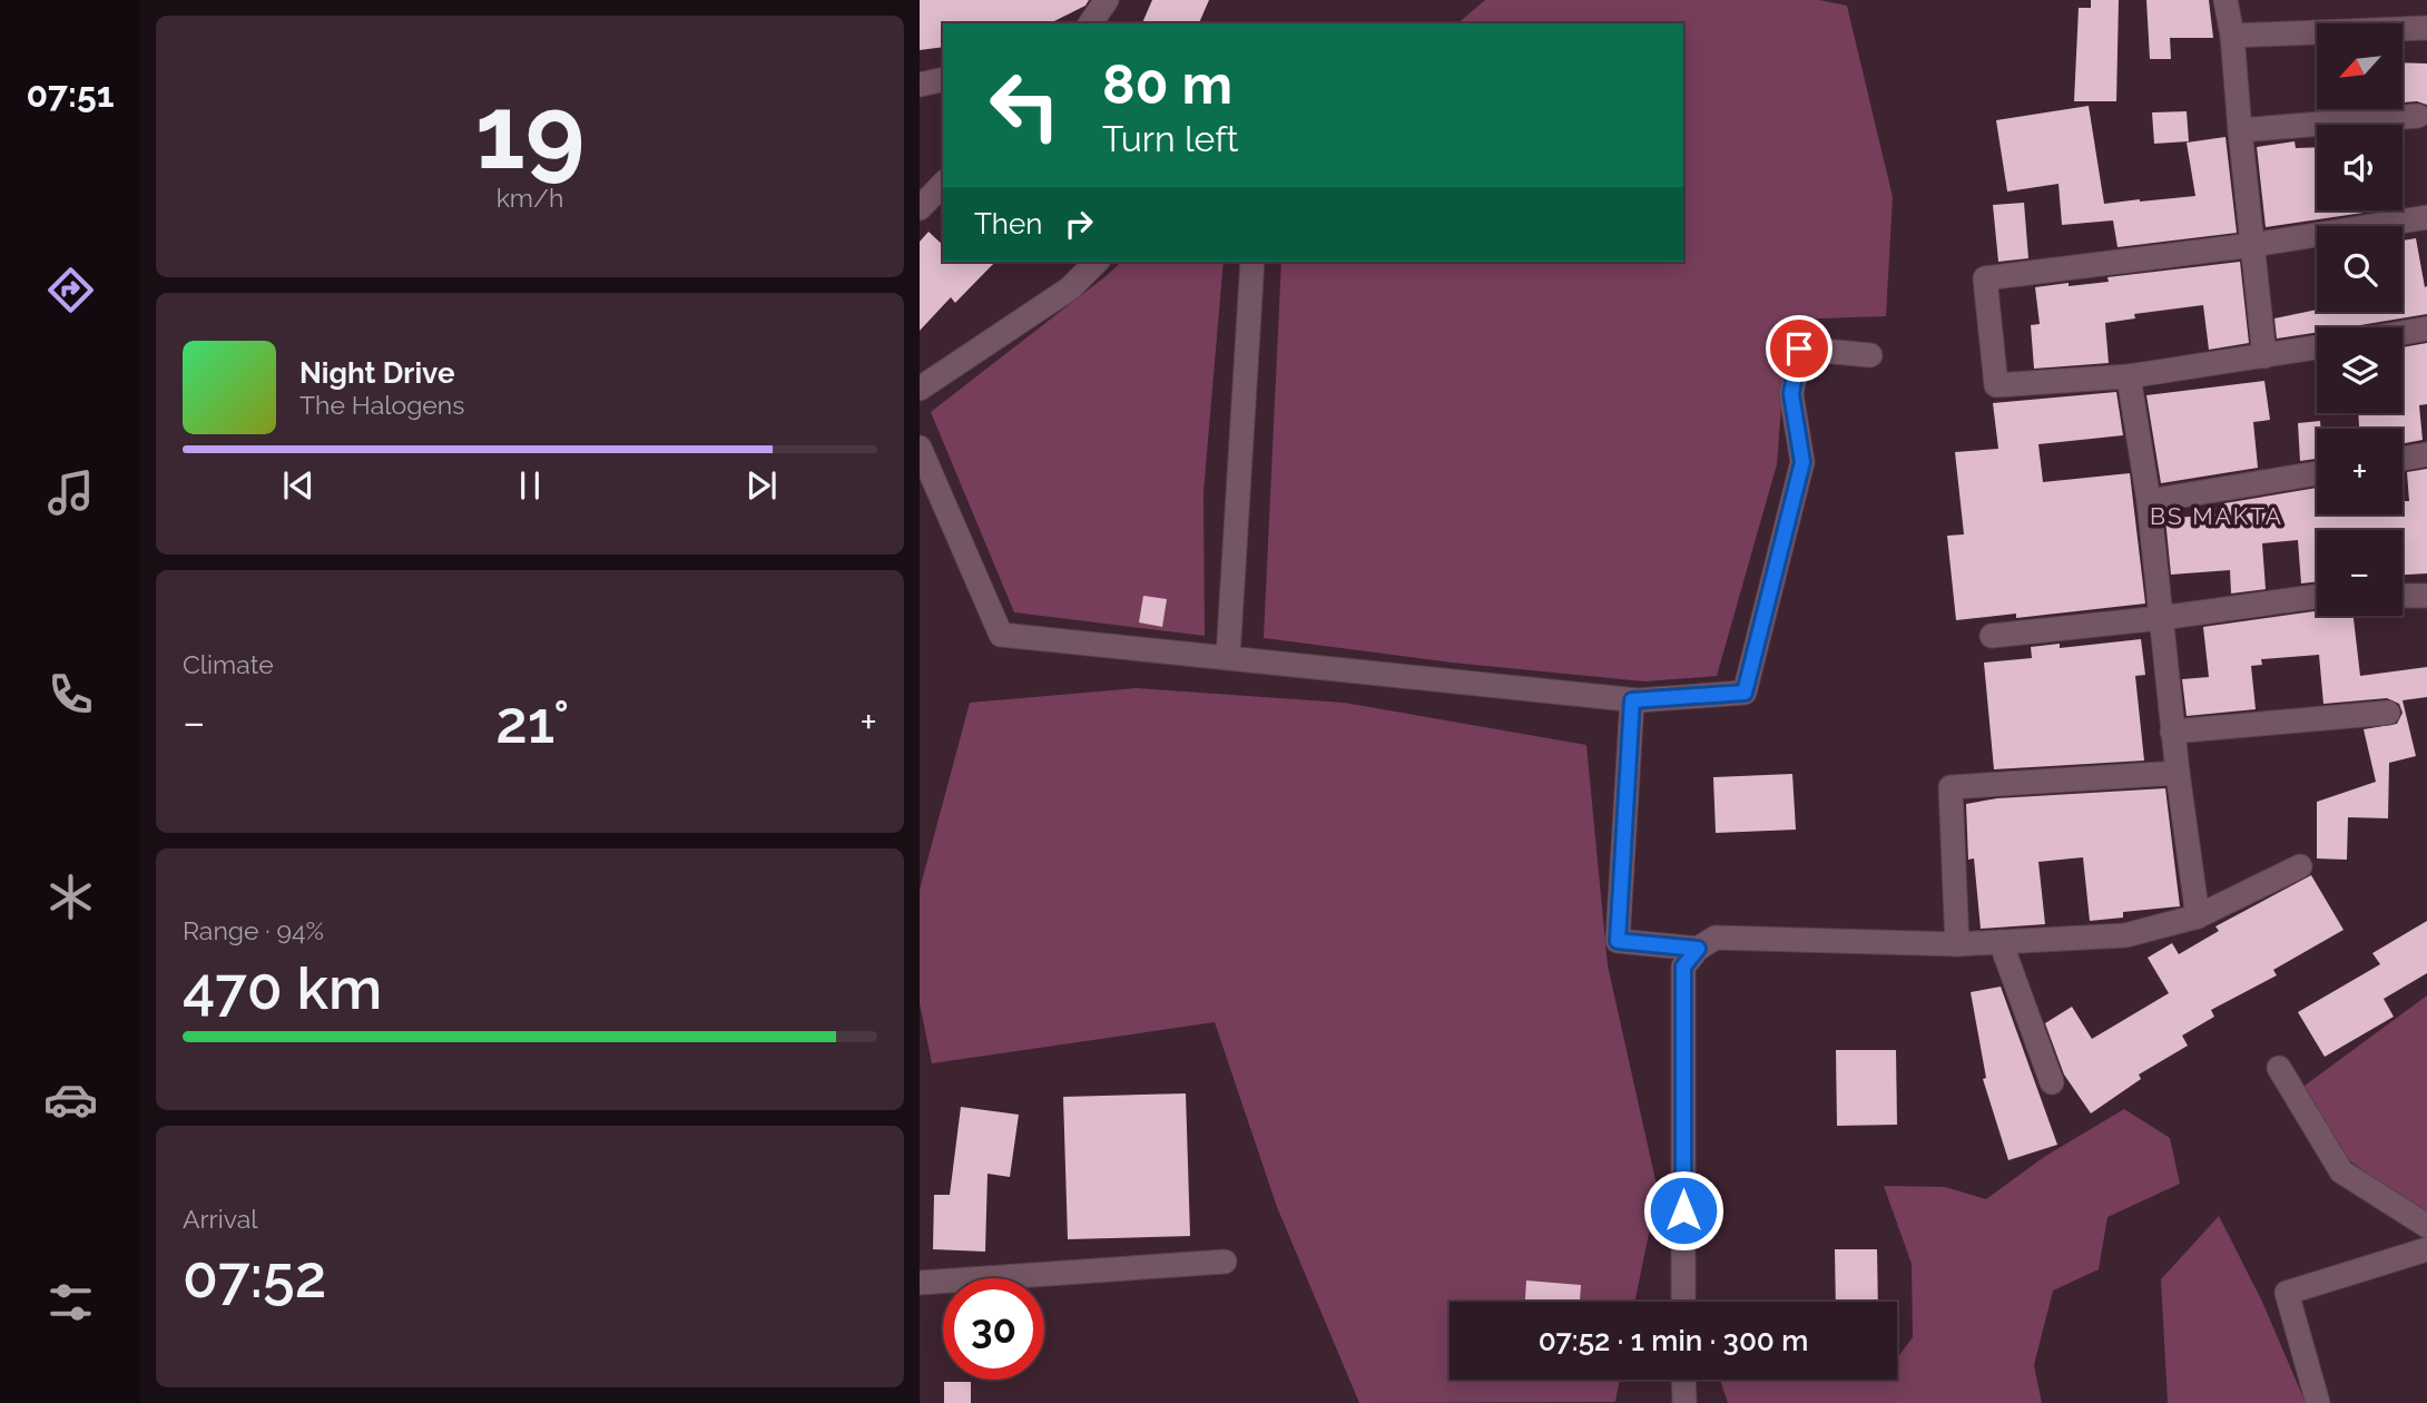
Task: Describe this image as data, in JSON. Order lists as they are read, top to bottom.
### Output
{
  "districts": ["BS MAKTA"],
  "north": "bottom left",
  "page": {
    "tabs": "07:51",
    "tile": [
      ["19", "km/h"],
      "Climate",
      ["Range · 94%", "470 km"],
      ["Arrival", "07:52"]
    ],
    "map_buttons": ["+", "−"],
    "turn": ["80 m", "Turn left"],
    "then": "Then",
    "song": ["Night Drive", "The Halogens"],
    "heat": ["−", "21°", "+"],
    "limit": "30",
    "trip": "07:52 · 1 min · 300 m"
  }
}
